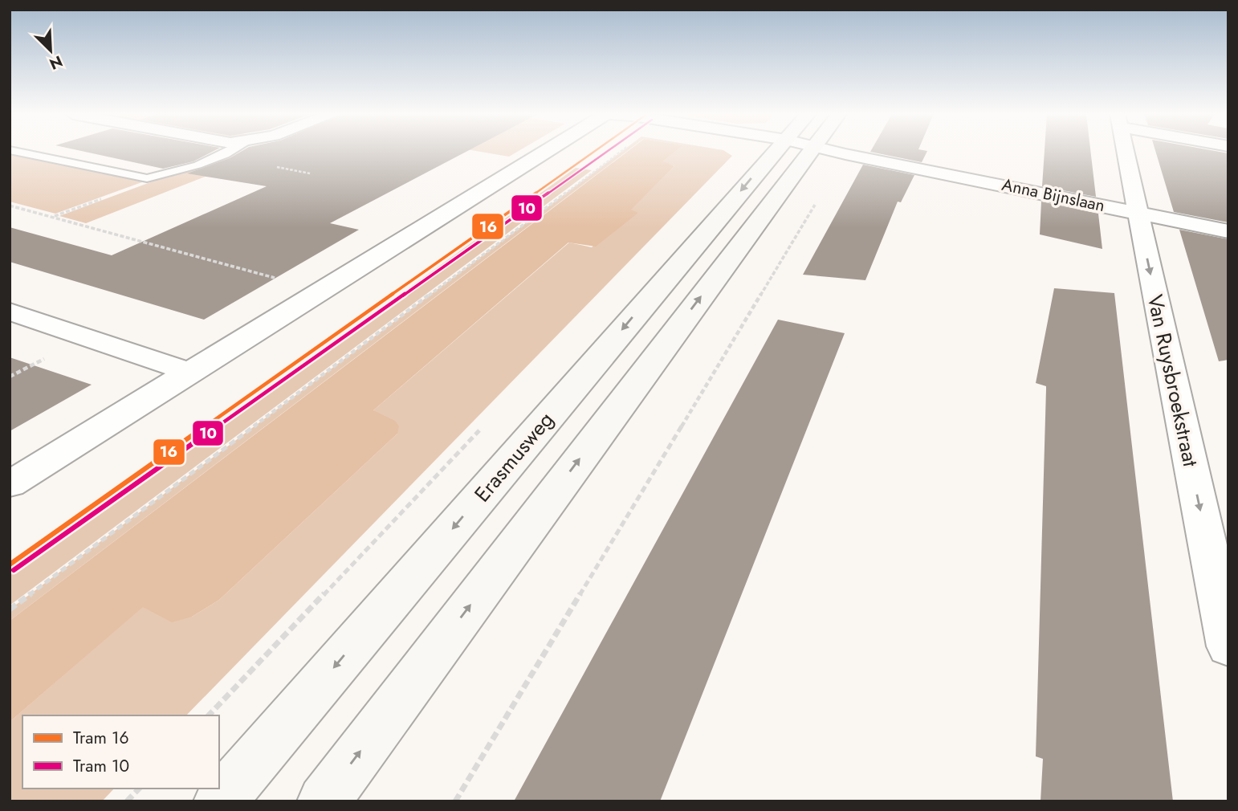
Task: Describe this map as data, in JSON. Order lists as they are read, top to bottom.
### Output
{
  "streets": {
    "main road": ["Erasmusweg"],
    "street": ["Anna Bijnslaan", "Van Ruysbroekstraat"]
  },
  "crossings": [
    ["Anna Bijnslaan", "Van Ruysbroekstraat"]
  ],
  "one_way": ["Van Ruysbroekstraat"],
  "lines": ["tram line 16", "tram line 10"],
  "legend": ["Tram 16", "Tram 10"],
  "north": "bottom right"
}
